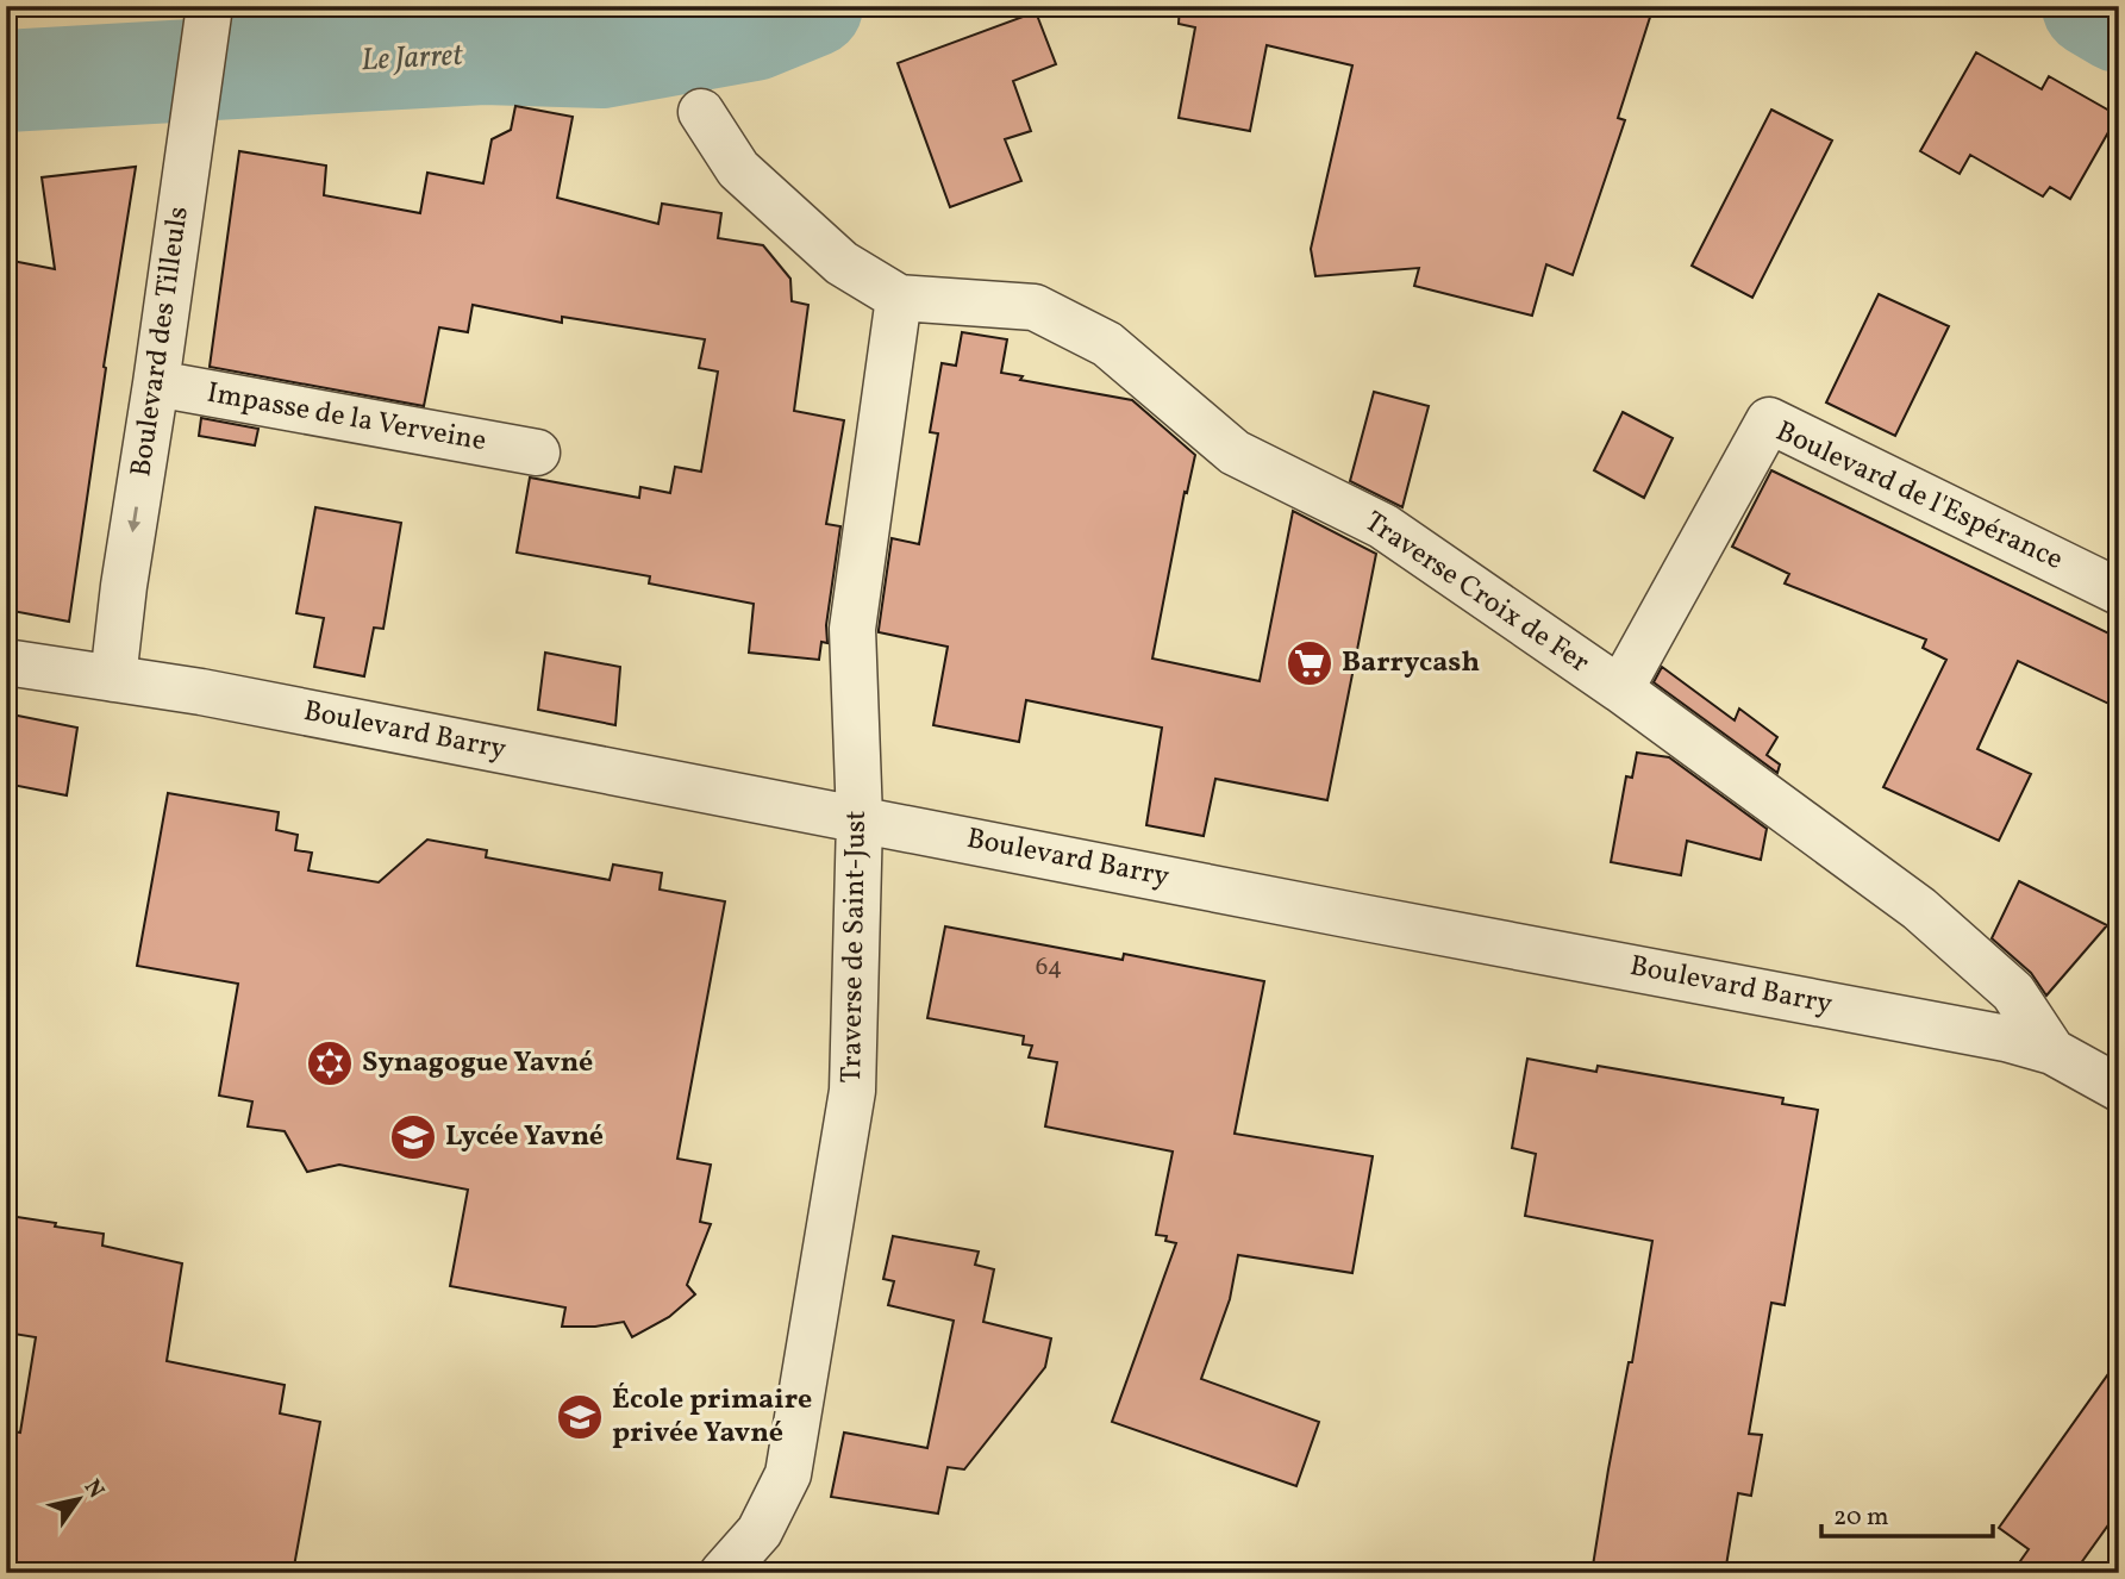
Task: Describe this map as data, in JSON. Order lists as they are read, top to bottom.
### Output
{
  "streets": {
    "street": [
      "Boulevard des Tilleuls",
      "Impasse de la Verveine",
      "Boulevard de l'Espérance",
      "Traverse Croix de Fer",
      "Boulevard Barry",
      "Traverse de Saint-Just"
    ]
  },
  "crossings": [
    ["Boulevard des Tilleuls", "Impasse de la Verveine"],
    ["Boulevard des Tilleuls", "Boulevard Barry"],
    ["Boulevard de l'Espérance", "Traverse Croix de Fer"],
    ["Traverse Croix de Fer", "Boulevard Barry"],
    ["Traverse Croix de Fer", "Traverse de Saint-Just"],
    ["Boulevard Barry", "Traverse de Saint-Just"]
  ],
  "one_way": ["Boulevard des Tilleuls"],
  "water": ["Le Jarret"],
  "places": {
    "supermarket": ["Barrycash"],
    "synagogue": ["Synagogue Yavné"],
    "school or university": ["Lycée Yavné", "École primaire privée Yavné"]
  },
  "house_numbers": ["64"],
  "scale_bar": "20 m",
  "north": "top right"
}
